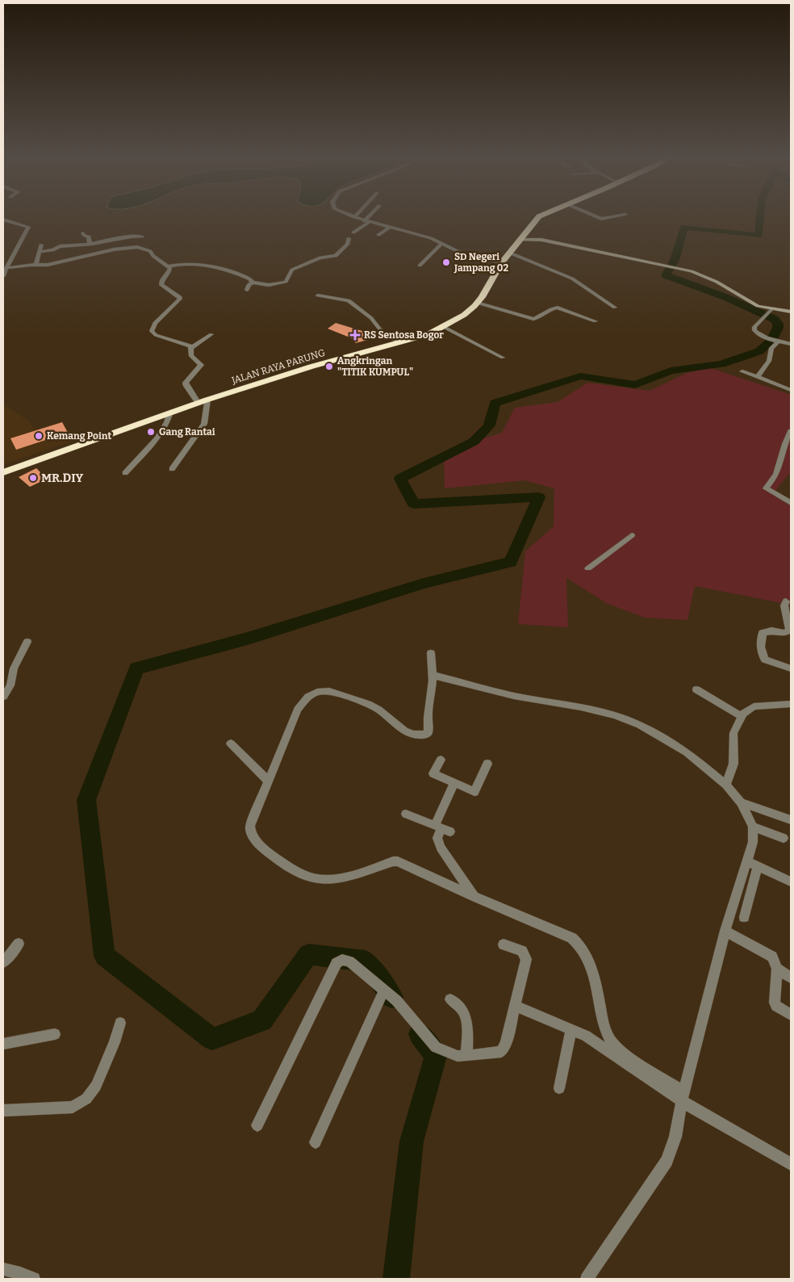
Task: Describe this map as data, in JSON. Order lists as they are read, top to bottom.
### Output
{
  "streets": {
    "highway": ["JALAN RAYA PARUNG"]
  },
  "places": {
    "other": [
      "SD Negeri Jampang 02",
      "Angkringan \"TITIK KUMPUL\"",
      "Gang Rantai",
      "Kemang Point",
      "MR.DIY"
    ],
    "health": ["RS Sentosa Bogor"]
  }
}
